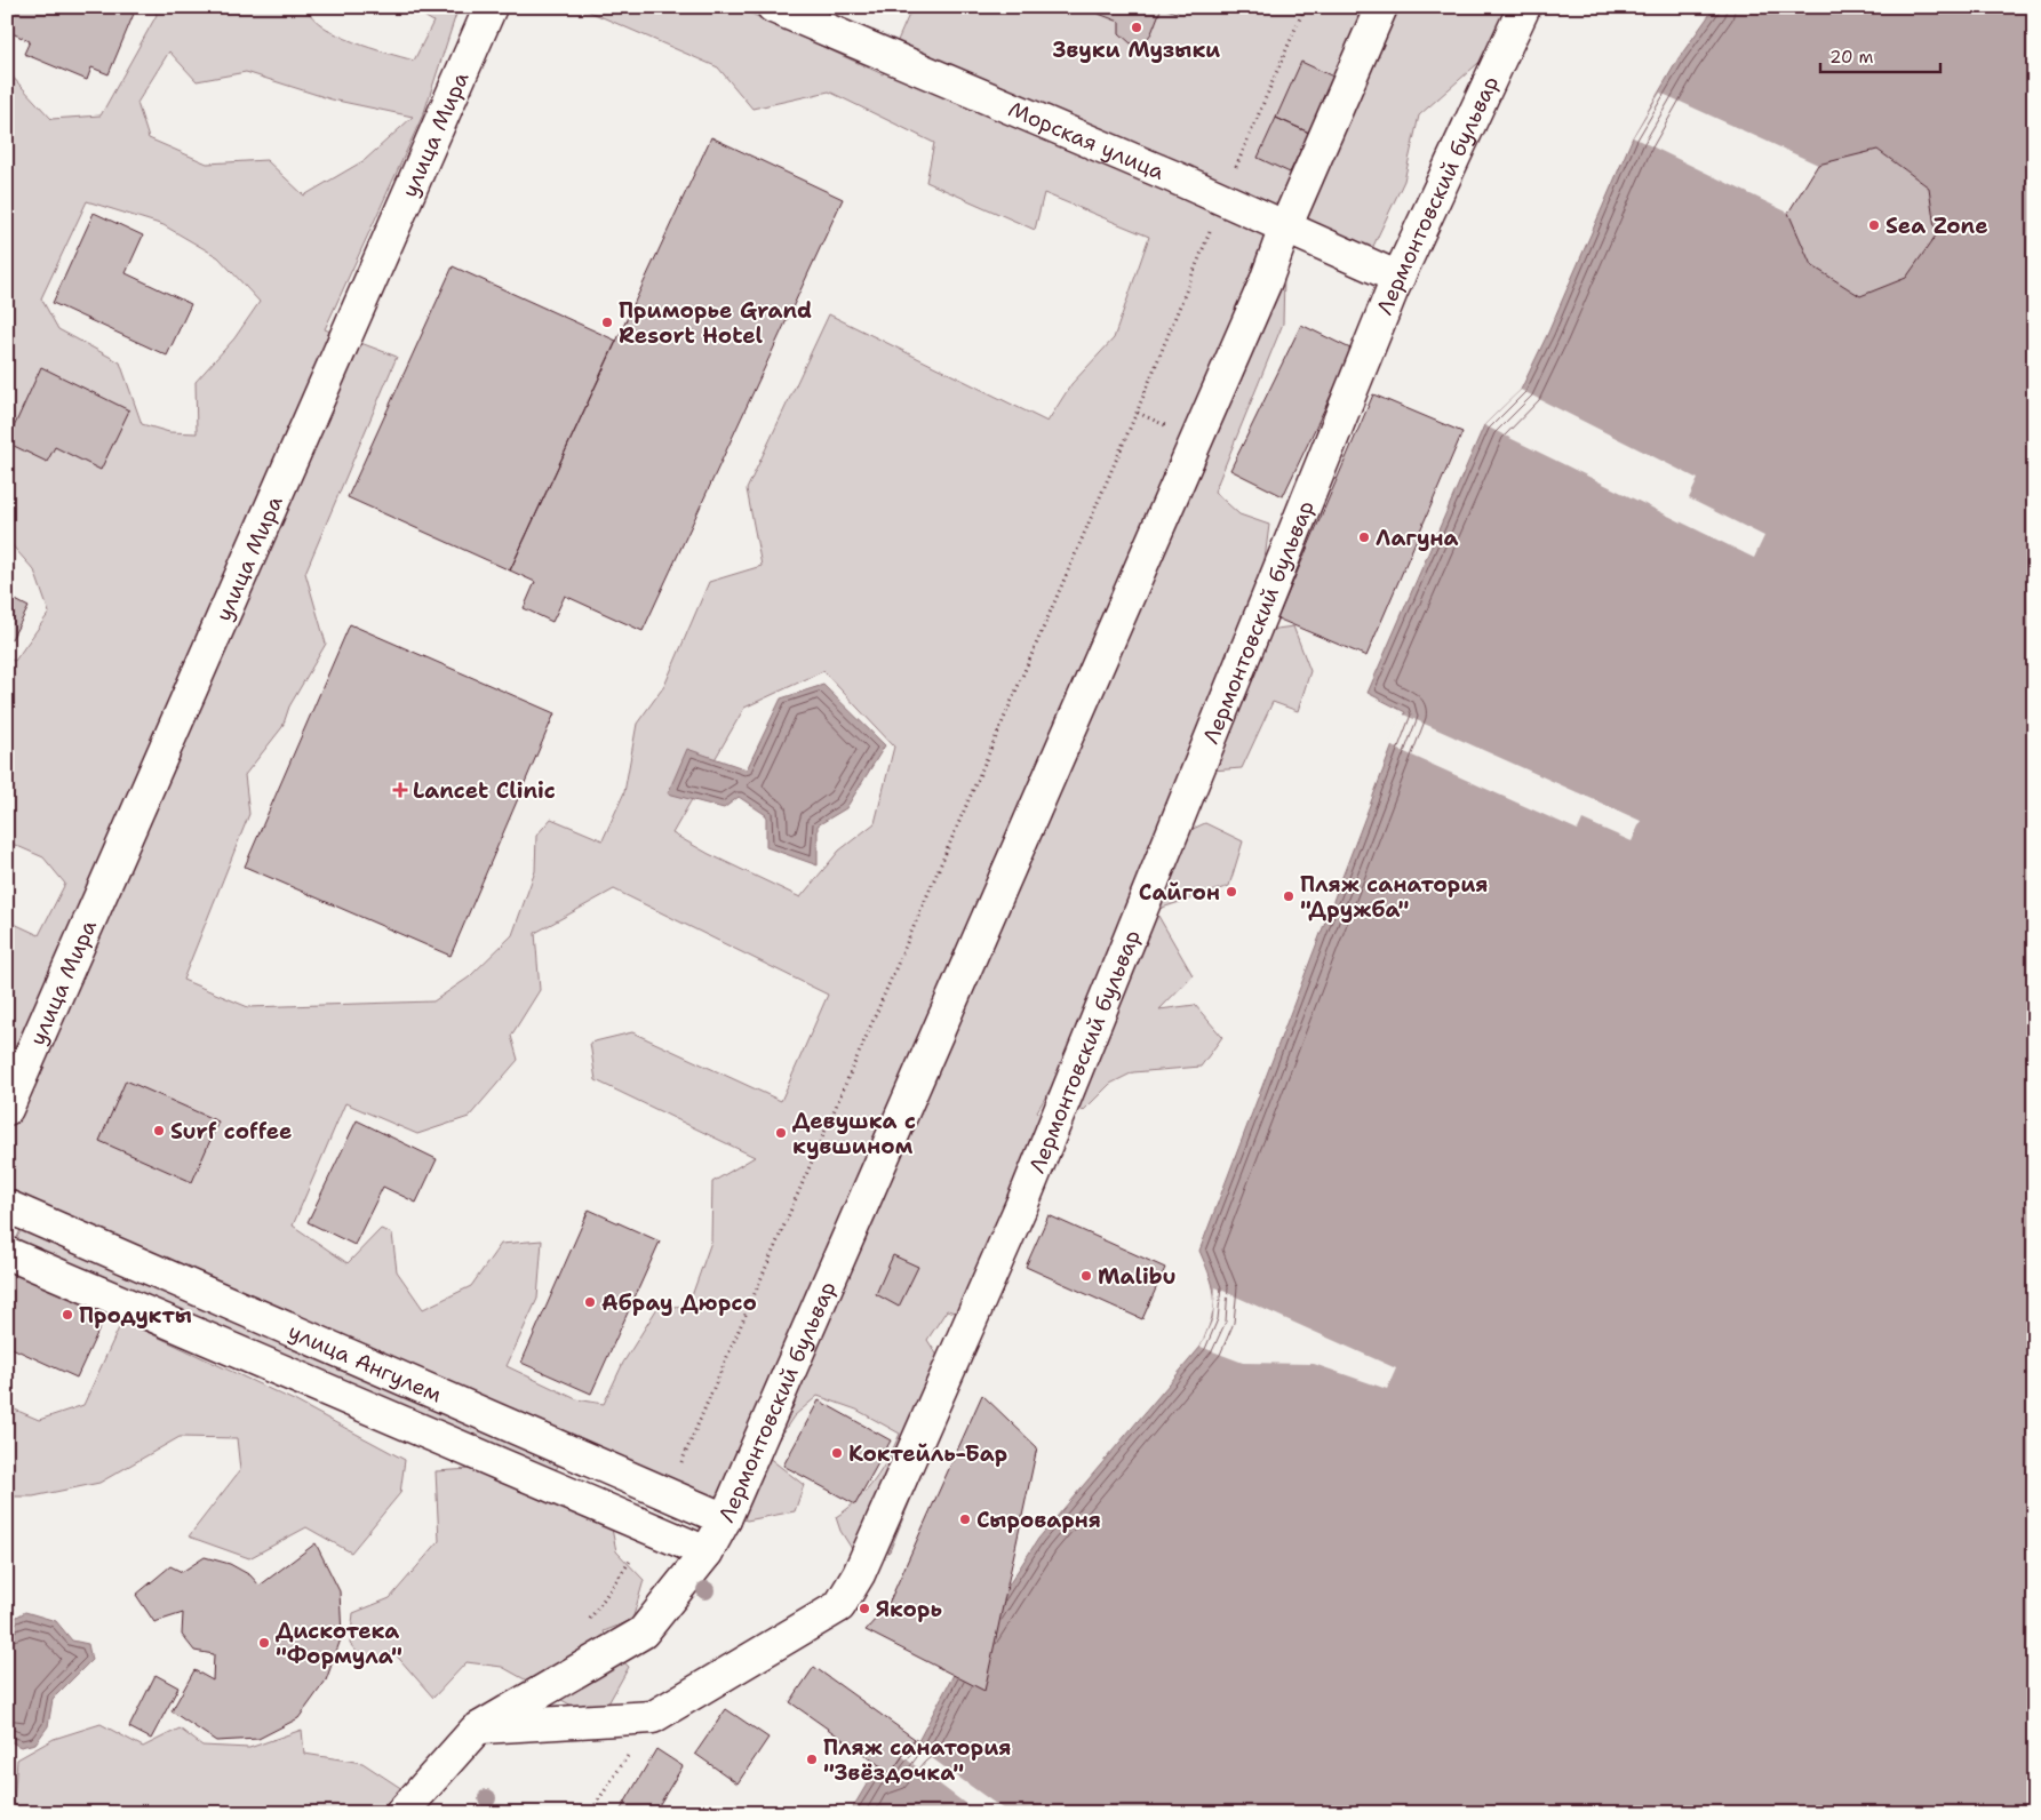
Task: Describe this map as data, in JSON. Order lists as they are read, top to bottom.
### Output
{
  "streets": {
    "street": [
      "улица Мира",
      "Морская улица",
      "Лермонтовский бульвар",
      "улица Ангулем"
    ]
  },
  "crossings": [
    ["Морская улица", "Лермонтовский бульвар"],
    ["Лермонтовский бульвар", "улица Ангулем"]
  ],
  "places": {
    "other": [
      "Звуки Музыки",
      "Sea Zone",
      "Приморье Grand Resort Hotel",
      "Лагуна",
      "Сайгон",
      "Пляж санатория \"Дружба\"",
      "Surf coffee",
      "Девушка с кувшином",
      "Malibu",
      "Абрау Дюрсо",
      "Продукты",
      "Коктейль-Бар",
      "Сыроварня",
      "Якорь",
      "Дискотека \"Формула\"",
      "Пляж санатория \"Звёздочка\""
    ],
    "health": ["Lancet Clinic"]
  },
  "scale_bar": "20 m"
}
